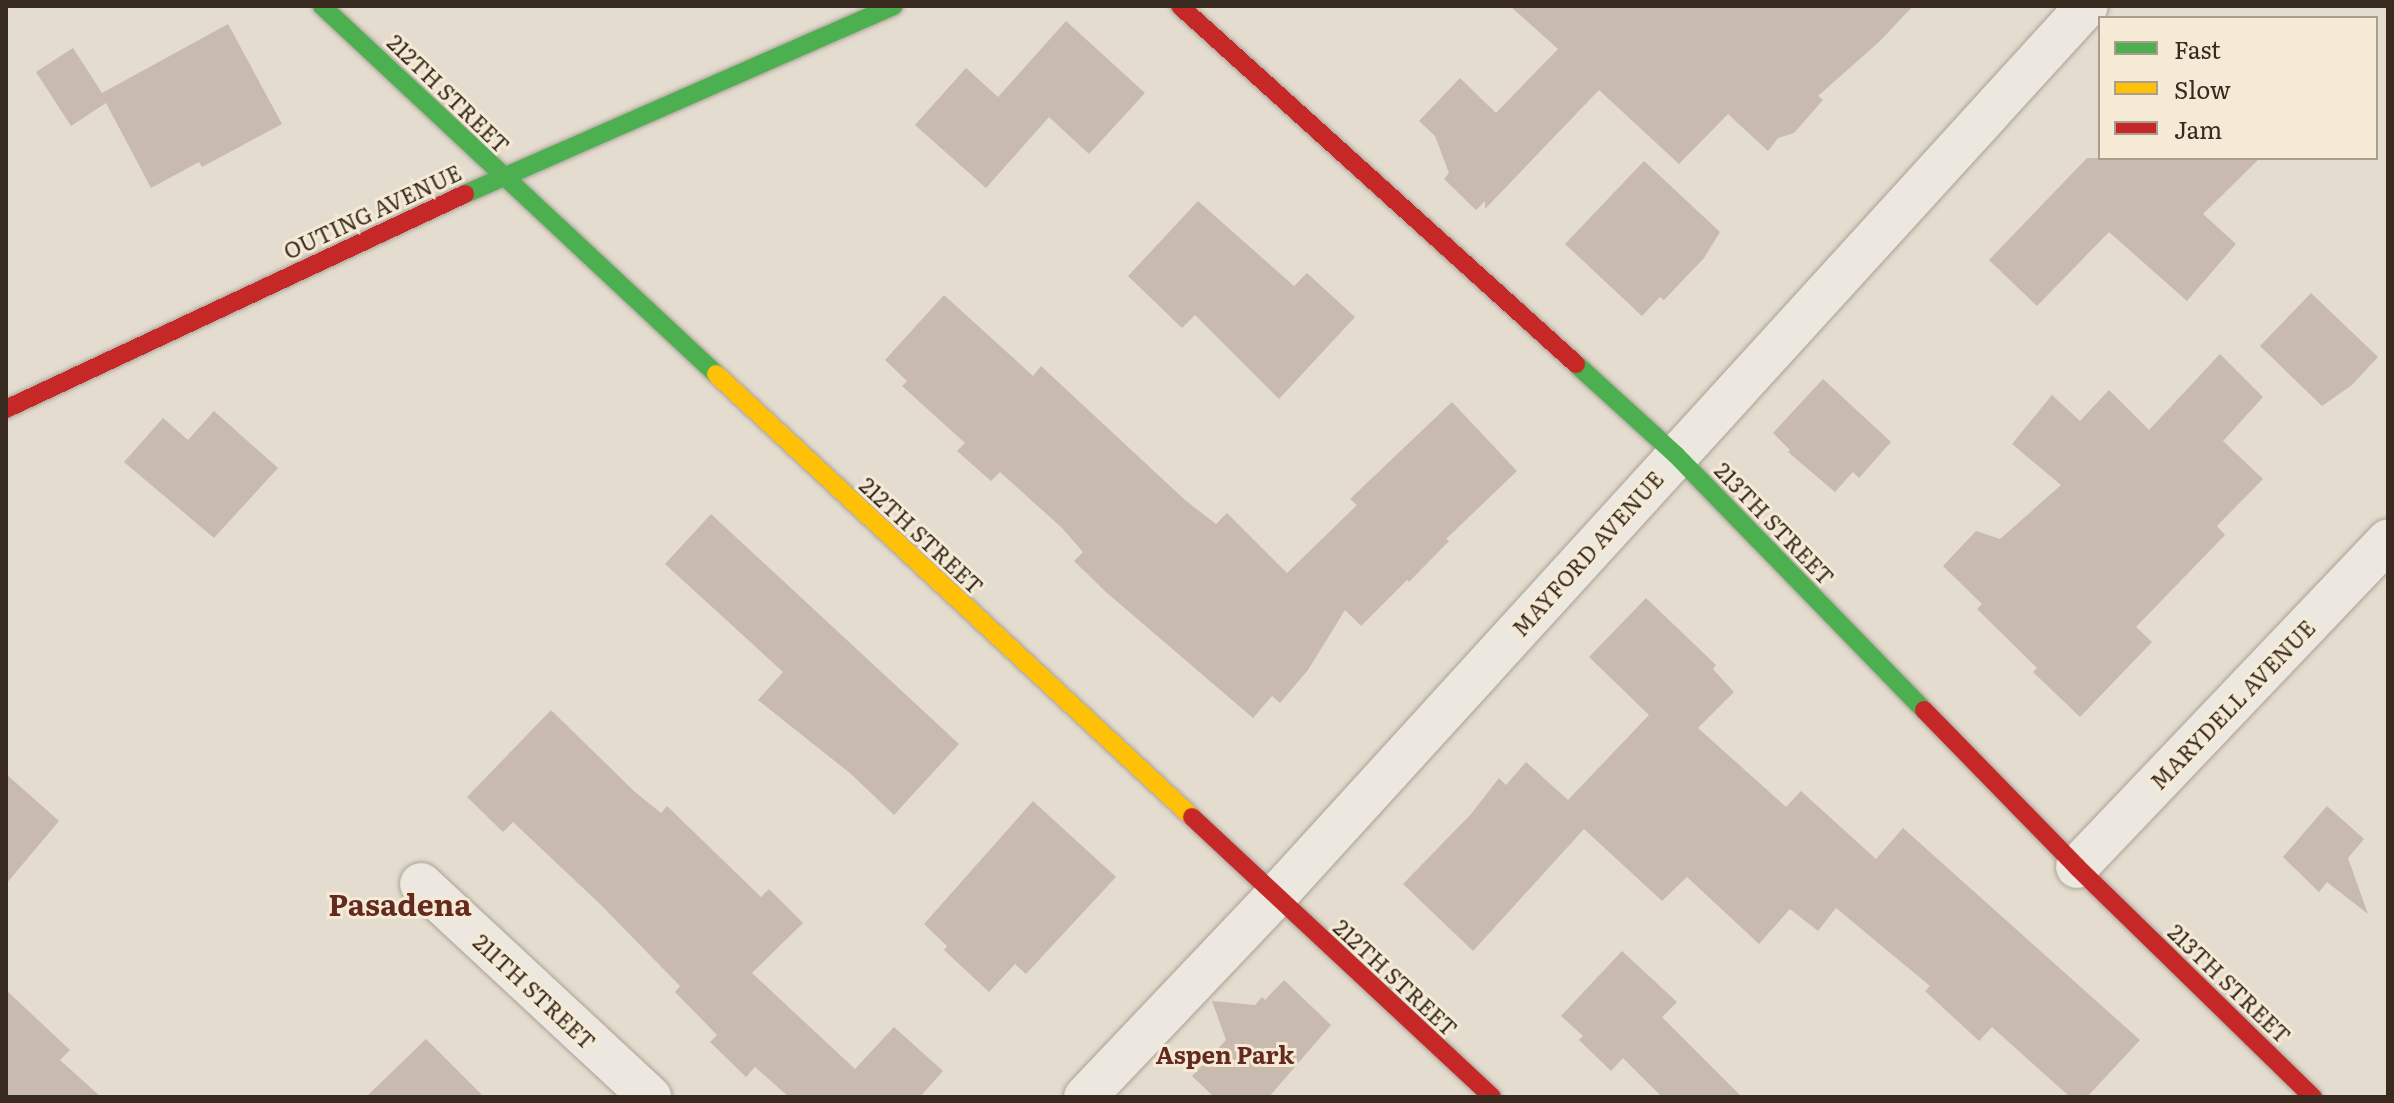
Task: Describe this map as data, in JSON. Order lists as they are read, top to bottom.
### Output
{
  "streets": {
    "street": [
      "212TH STREET",
      "OUTING AVENUE",
      "213TH STREET",
      "MAYFORD AVENUE",
      "MARYDELL AVENUE",
      "211TH STREET"
    ]
  },
  "crossings": [
    ["212TH STREET", "OUTING AVENUE"],
    ["212TH STREET", "MAYFORD AVENUE"],
    ["213TH STREET", "MAYFORD AVENUE"],
    ["213TH STREET", "MARYDELL AVENUE"]
  ],
  "districts": ["Pasadena", "Aspen Park"],
  "legend": ["Fast", "Slow", "Jam"]
}
